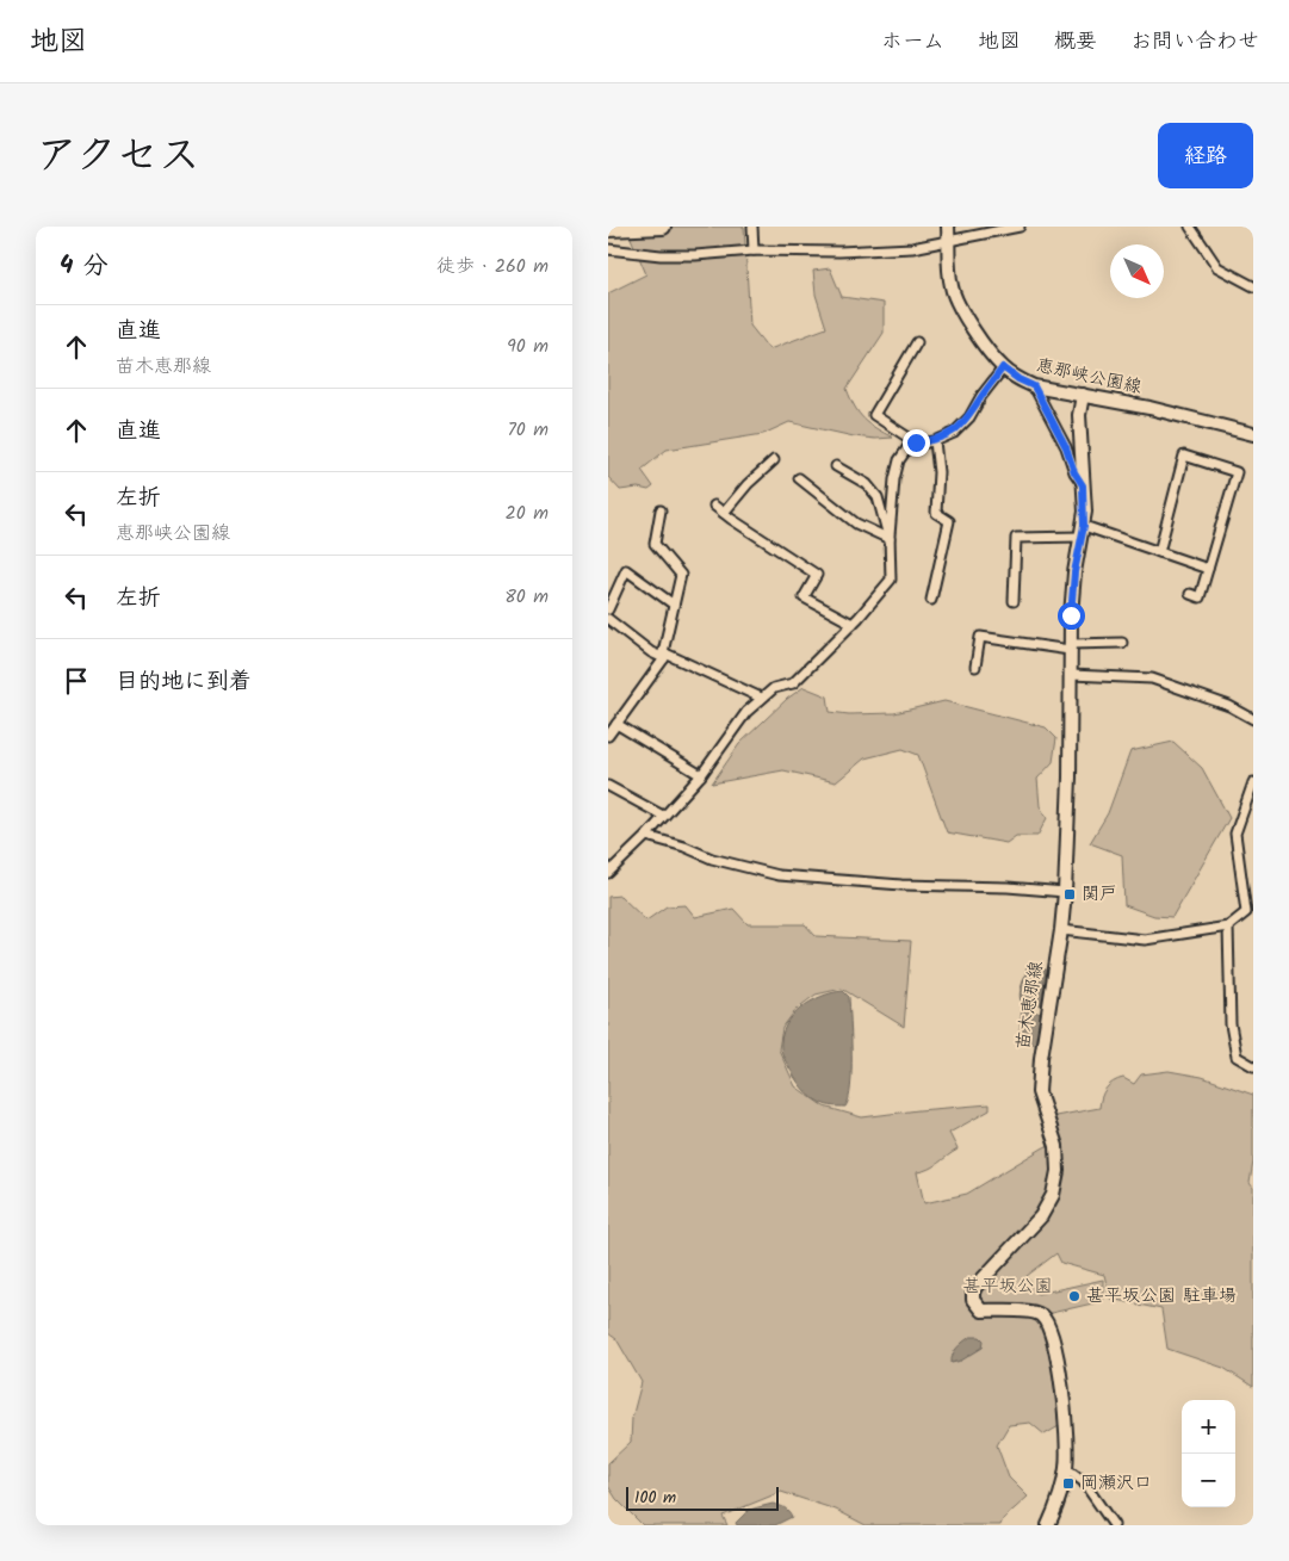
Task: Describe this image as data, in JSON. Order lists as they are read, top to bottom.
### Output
{
  "streets": {
    "main road": ["恵那峡公園線", "苗木恵那線"]
  },
  "crossings": [
    ["恵那峡公園線", "苗木恵那線"]
  ],
  "parks": ["甚平坂公園"],
  "places": {
    "transit": ["関戸", "岡瀬沢口"],
    "other": ["甚平坂公園 駐車場"]
  },
  "scale_bar": "100 m",
  "north": "bottom right",
  "page": {
    "header": "地図",
    "nav": [
      "ホーム",
      "地図",
      "概要",
      "お問い合わせ"
    ],
    "title": "アクセス",
    "buttons": "経路",
    "heading": ["4 分", "徒歩 · 260 m"],
    "list": [
      ["直進", "苗木恵那線", "90 m"],
      ["直進", "70 m"],
      ["左折", "恵那峡公園線", "20 m"],
      ["左折", "80 m"],
      "目的地に到着"
    ],
    "map_buttons": ["+", "−"],
    "scale": "100 m"
  }
}
